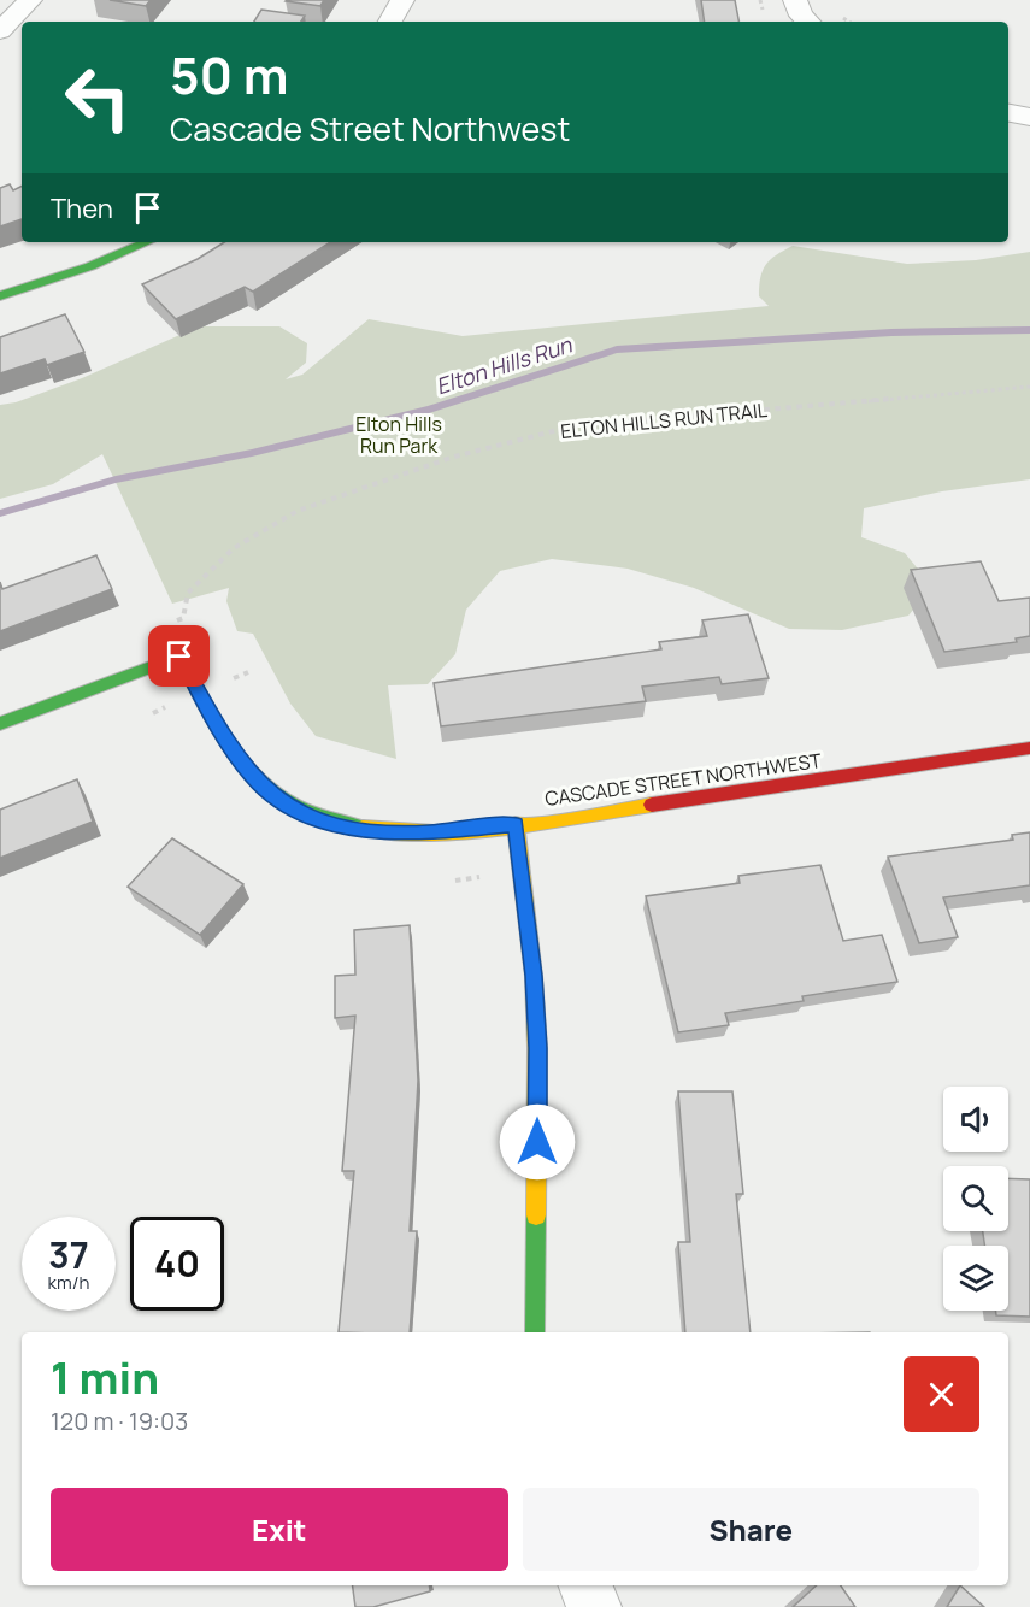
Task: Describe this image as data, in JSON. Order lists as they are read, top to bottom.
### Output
{
  "streets": {
    "street": ["CASCADE STREET NORTHWEST"],
    "path": ["ELTON HILLS RUN TRAIL"]
  },
  "water": ["Elton Hills Run"],
  "parks": ["Elton Hills Run Park"],
  "page": {
    "turn": ["50 m", "Cascade Street Northwest"],
    "then": "Then",
    "speed": "37 km/h",
    "limit": "40",
    "heading": ["1 min", "120 m · 19:03"],
    "buttons": ["Exit", "Share"]
  }
}
